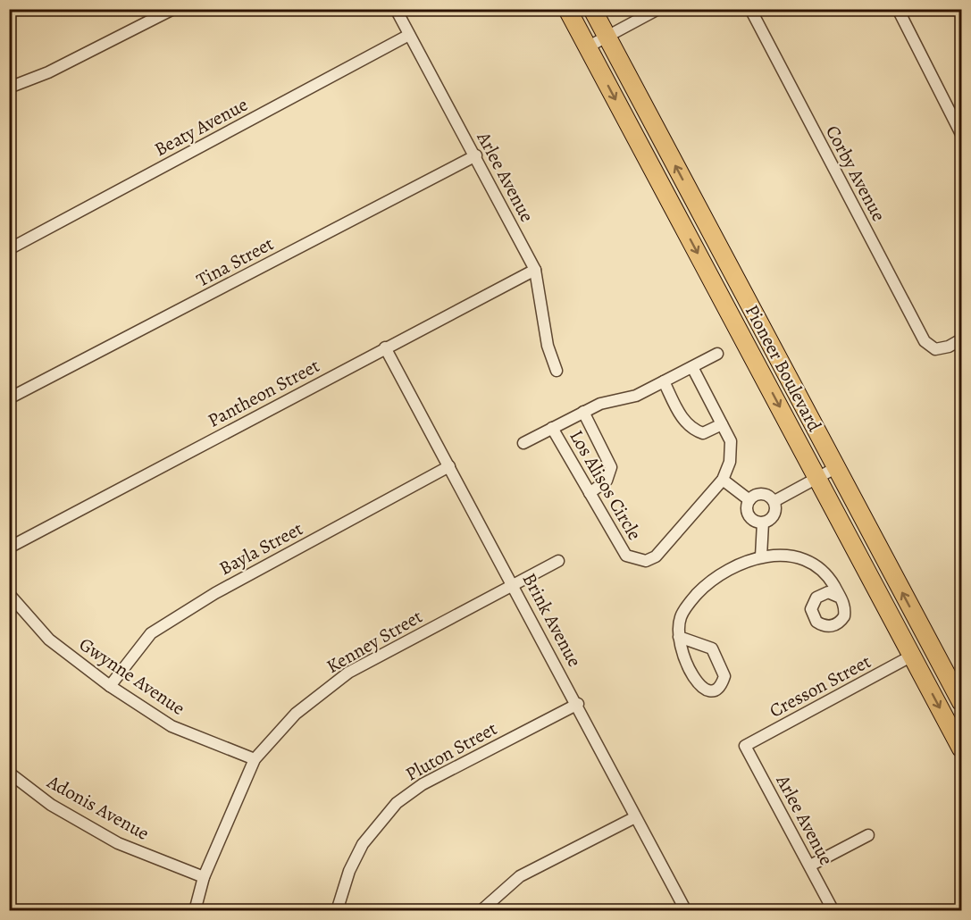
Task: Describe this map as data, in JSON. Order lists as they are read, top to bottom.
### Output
{
  "streets": {
    "main road": ["Pioneer Boulevard"],
    "street": [
      "Beaty Avenue",
      "Corby Avenue",
      "Arlee Avenue",
      "Tina Street",
      "Pantheon Street",
      "Los Alisos Circle",
      "Bayla Street",
      "Brink Avenue",
      "Kenney Street",
      "Gwynne Avenue",
      "Cresson Street",
      "Pluton Street",
      "Adonis Avenue"
    ]
  },
  "crossings": [
    ["Beaty Avenue", "Arlee Avenue"],
    ["Arlee Avenue", "Tina Street"],
    ["Arlee Avenue", "Pantheon Street"],
    ["Arlee Avenue", "Cresson Street"],
    ["Pioneer Boulevard", "Cresson Street"],
    ["Pantheon Street", "Brink Avenue"],
    ["Bayla Street", "Brink Avenue"],
    ["Bayla Street", "Gwynne Avenue"],
    ["Brink Avenue", "Kenney Street"],
    ["Brink Avenue", "Pluton Street"],
    ["Kenney Street", "Gwynne Avenue"],
    ["Kenney Street", "Adonis Avenue"]
  ]
}
